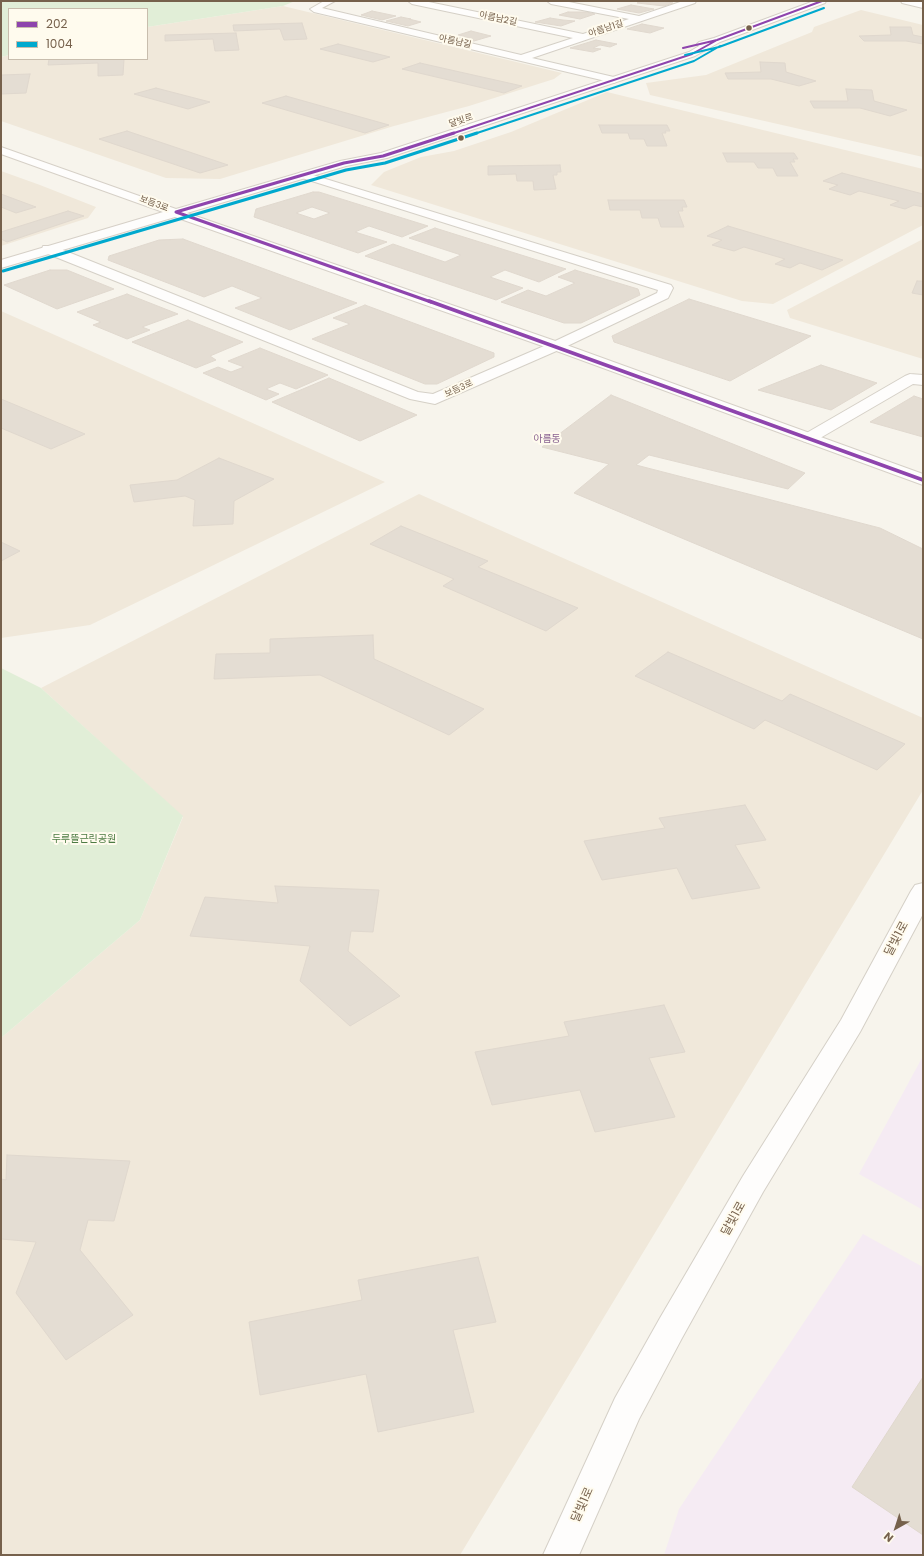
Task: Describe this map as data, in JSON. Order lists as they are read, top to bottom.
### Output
{
  "streets": {
    "street": [
      "아름남2길",
      "아름남1길",
      "아름남길",
      "달빛로",
      "보듬3로",
      "달빛1로"
    ]
  },
  "crossings": [
    ["아름남2길", "아름남1길"],
    ["아름남1길", "아름남길"],
    ["아름남길", "달빛로"],
    ["달빛로", "보듬3로"]
  ],
  "districts": ["아름동"],
  "parks": ["두루뜰근린공원"],
  "lines": ["transit line 202", "transit line 1004"],
  "legend": ["202", "1004"],
  "north": "bottom left"
}
